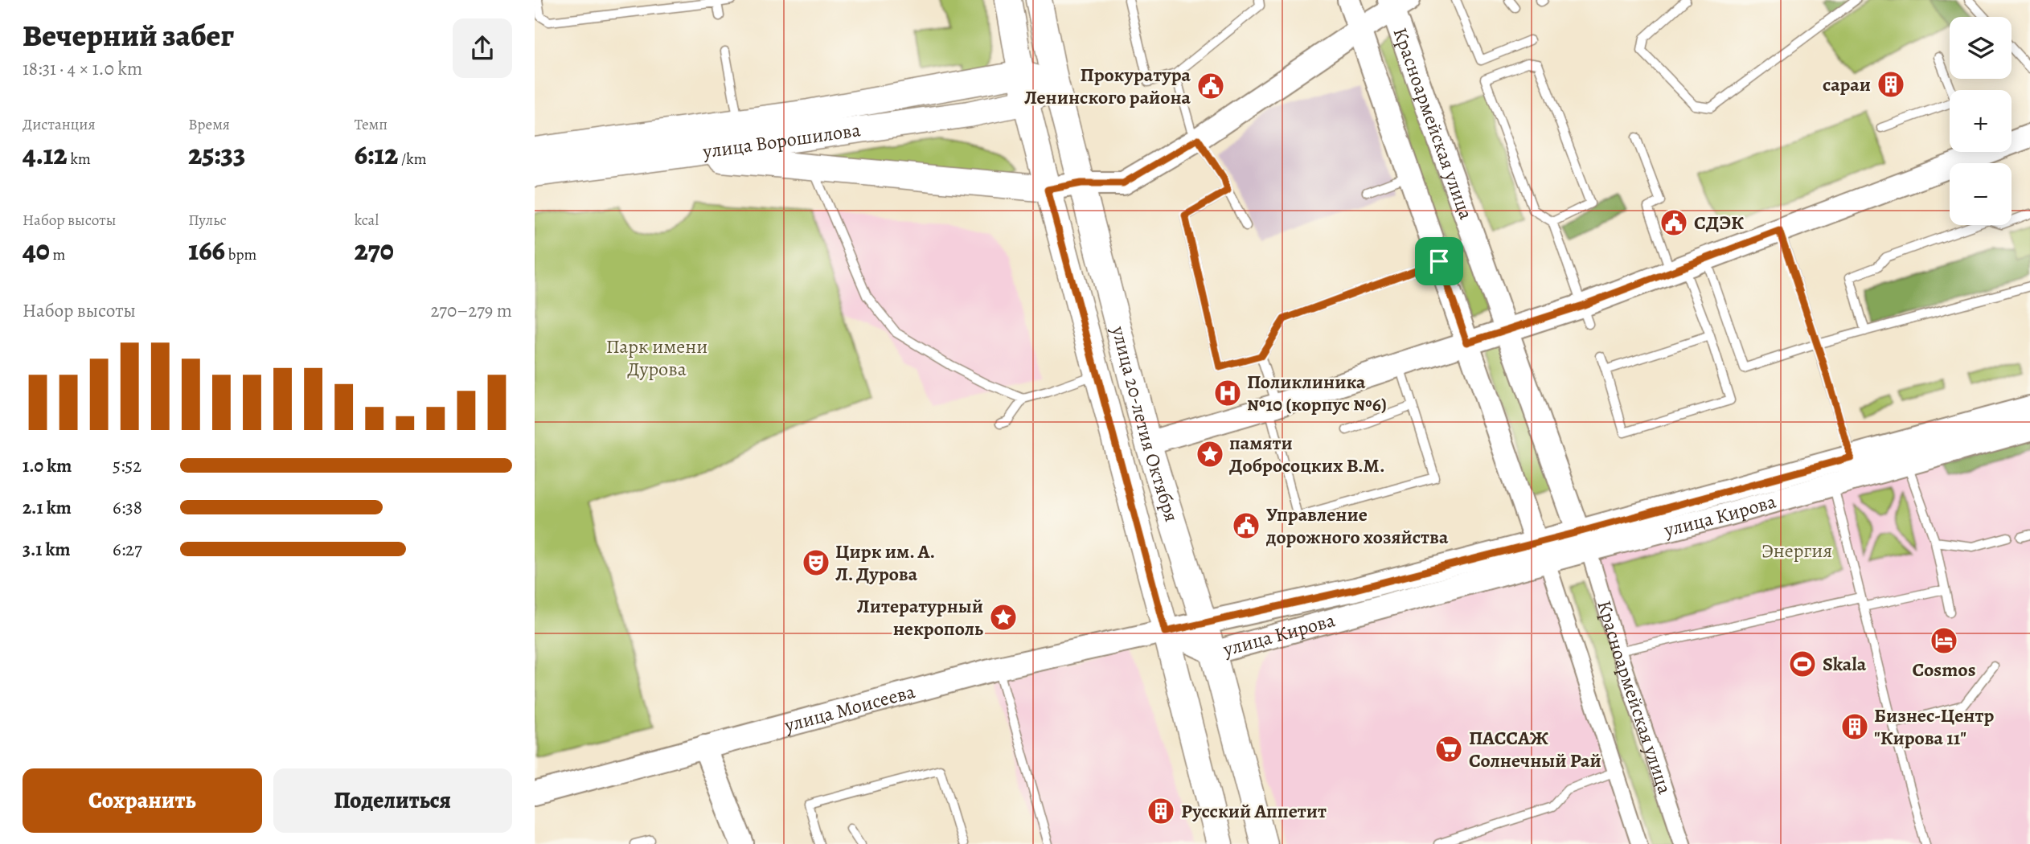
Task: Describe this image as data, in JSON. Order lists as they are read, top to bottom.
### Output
{
  "streets": {
    "main road": ["улица Ворошилова", "улица 20-летия Октября"],
    "street": ["Красноармейская улица", "улица Кирова", "улица Моисеева"]
  },
  "crossings": [
    ["Красноармейская улица", "улица Кирова"],
    ["улица Ворошилова", "улица 20-летия Октября"],
    ["улица 20-летия Октября", "улица Кирова"],
    ["улица 20-летия Октября", "улица Моисеева"],
    ["улица Кирова", "улица Моисеева"]
  ],
  "parks": ["Парк имени Дурова", "Энергия"],
  "places": {
    "building": ["сараи", "Бизнес-Центр \"Кирова 11\"", "Русский Аппетит"],
    "public building": ["Прокуратура Ленинского района", "СДЭК", "Управление дорожного хозяйства"],
    "hospital": ["Поликлиника №10 (корпус №6)"],
    "place": ["памяти Добросоцких В.М.", "Литературный некрополь"],
    "theatre": ["Цирк им. А. Л. Дурова"],
    "hotel": ["Cosmos"],
    "sports": ["Skala"],
    "supermarket": ["ПАССАЖ Солнечный Рай"]
  },
  "page": {
    "heading": ["Вечерний забег", "18:31 · 4 × 1.0 km"],
    "map_buttons": ["+", "−"],
    "stats": [
      ["Дистанция", "4.12 km"],
      ["Время", "25:33"],
      ["Темп", "6:12 /km"],
      ["Набор высоты", "40 m"],
      ["Пульс", "166 bpm"],
      ["kcal", "270"]
    ],
    "chart": ["Набор высоты", "270–279 m"],
    "list": [
      {
        "name": "1.0 km",
        "note": "5:52"
      },
      {
        "name": "2.1 km",
        "note": "6:38"
      },
      {
        "name": "3.1 km",
        "note": "6:27"
      }
    ],
    "buttons": ["Сохранить", "Поделиться"]
  }
}
